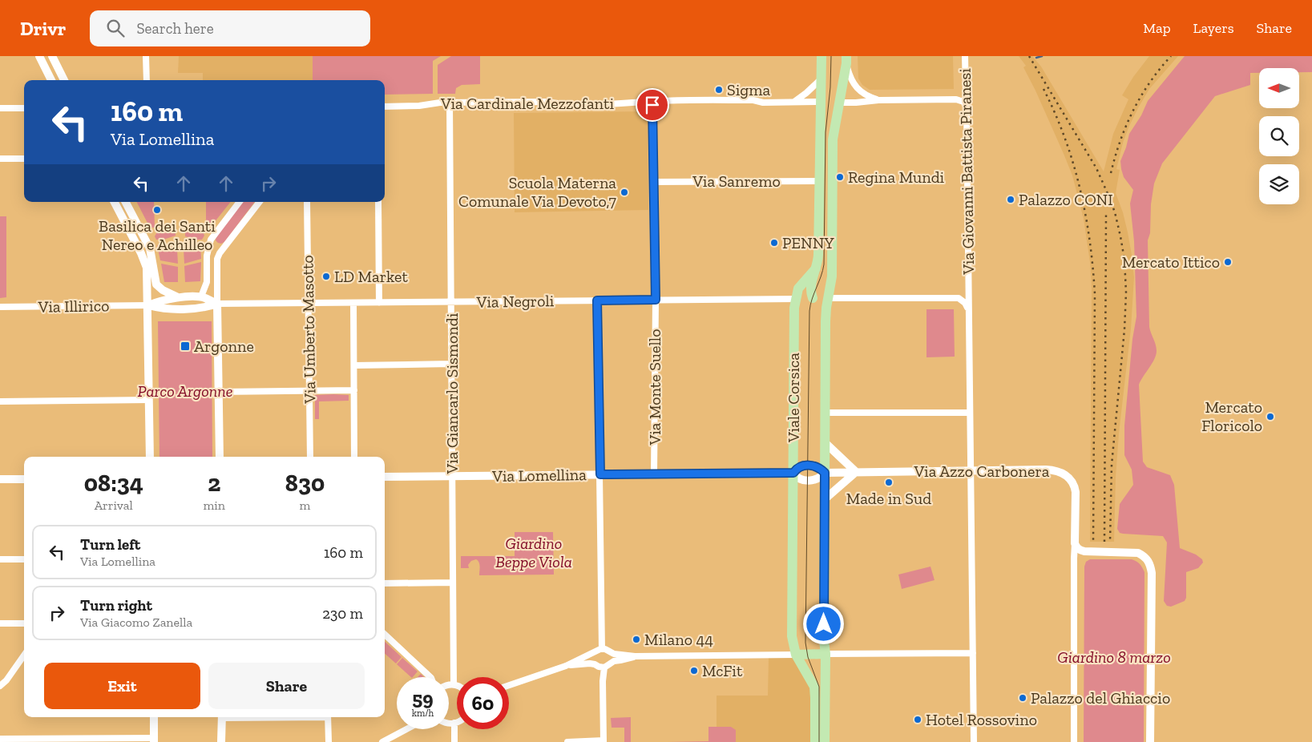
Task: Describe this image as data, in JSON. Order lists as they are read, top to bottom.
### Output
{
  "streets": {
    "main road": ["Via Negroli", "Viale Corsica"],
    "street": [
      "Via Cardinale Mezzofanti",
      "Via Giovanni Battista Piranesi",
      "Via Sanremo",
      "Via Illirico",
      "Via Umberto Masotto",
      "Via Monte Suello",
      "Via Giancarlo Sismondi",
      "Via Azzo Carbonera",
      "Via Lomellina"
    ]
  },
  "crossings": [
    ["Via Cardinale Mezzofanti", "Via Monte Suello"],
    ["Via Cardinale Mezzofanti", "Via Giancarlo Sismondi"],
    ["Via Giovanni Battista Piranesi", "Via Azzo Carbonera"],
    ["Via Sanremo", "Via Monte Suello"],
    ["Via Negroli", "Via Umberto Masotto"],
    ["Via Negroli", "Via Monte Suello"],
    ["Via Negroli", "Via Giancarlo Sismondi"],
    ["Via Negroli", "Viale Corsica"],
    ["Via Monte Suello", "Via Lomellina"],
    ["Via Giancarlo Sismondi", "Via Lomellina"],
    ["Viale Corsica", "Via Azzo Carbonera"],
    ["Viale Corsica", "Via Lomellina"],
    ["Via Azzo Carbonera", "Via Lomellina"]
  ],
  "parks": ["Parco Argonne", "Giardino Beppe Viola", "Giardino 8 marzo"],
  "places": {
    "other": [
      "Sigma",
      "Regina Mundi",
      "Scuola Materna Comunale Via Devoto,7",
      "Palazzo CONI",
      "Basilica dei Santi Nereo e Achilleo",
      "PENNY",
      "Mercato Ittico",
      "LD Market",
      "Mercato Floricolo",
      "Made in Sud",
      "Milano 44",
      "McFit",
      "Palazzo del Ghiaccio",
      "Hotel Rossovino"
    ],
    "transit": ["Argonne"]
  },
  "north": "left",
  "page": {
    "header": "Drivr",
    "search": "Search here",
    "nav": ["Map", "Layers", "Share"],
    "turn": ["160 m", "Via Lomellina"],
    "eta": [
      "08:34",
      "Arrival",
      "2",
      "min",
      "830",
      "m"
    ],
    "list": [
      {
        "name": "Turn left",
        "note": "Via Lomellina",
        "value": "160 m"
      },
      {
        "name": "Turn right",
        "note": "Via Giacomo Zanella",
        "value": "230 m"
      }
    ],
    "buttons": ["Exit", "Share"],
    "speed": "59 km/h",
    "limit": "60"
  }
}
